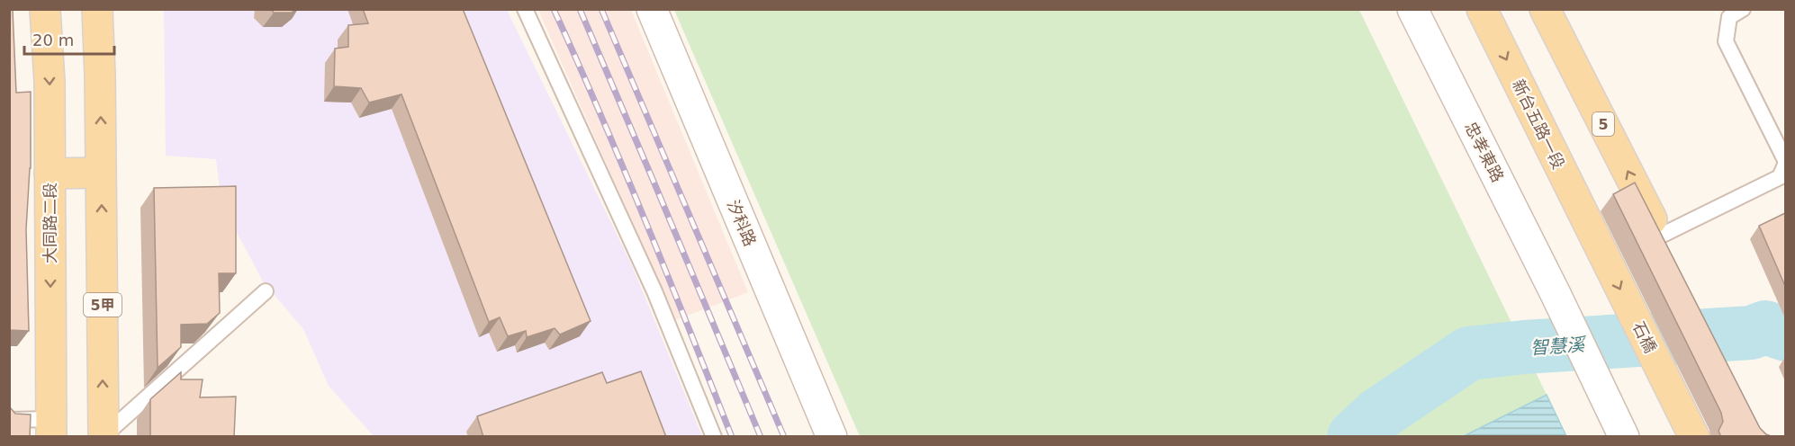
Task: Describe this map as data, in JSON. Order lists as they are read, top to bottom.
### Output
{
  "streets": {
    "main road": [
      "新台五路一段",
      "5",
      "大同路二段",
      "5甲",
      "石橋"
    ],
    "street": ["忠孝東路", "汐科路"]
  },
  "crossings": [
    ["新台五路一段", "石橋"]
  ],
  "one_way": ["石橋"],
  "water": ["智慧溪"],
  "scale_bar": "20 m"
}
